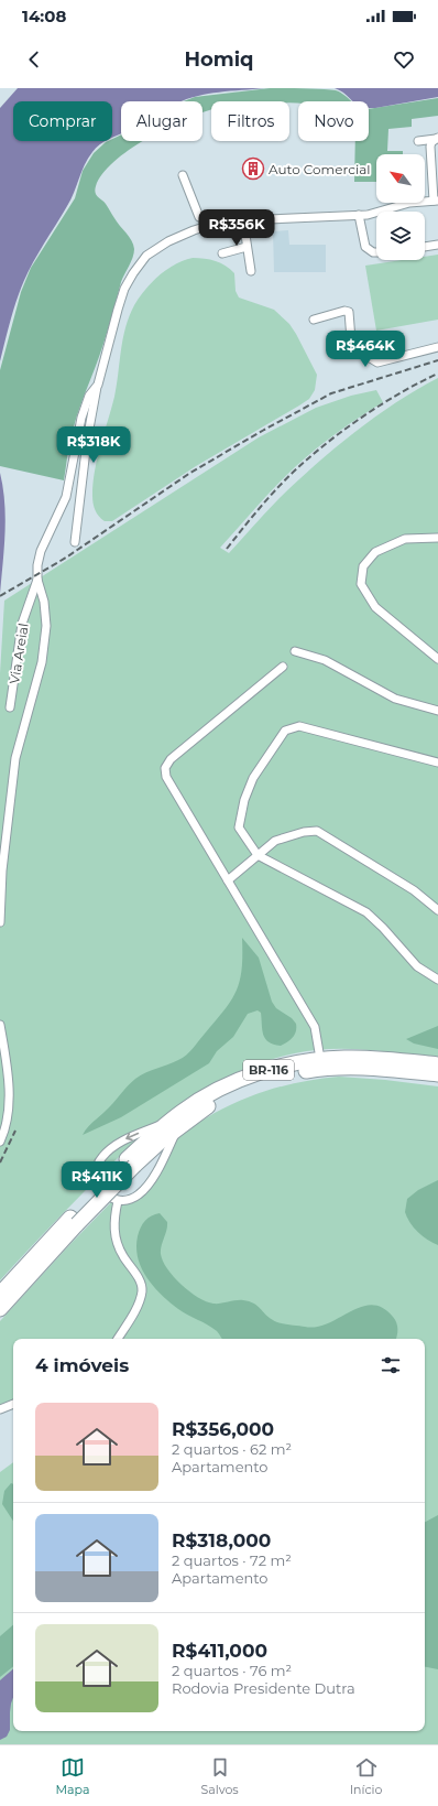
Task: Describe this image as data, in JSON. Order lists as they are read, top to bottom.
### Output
{
  "streets": {
    "highway": ["BR-116"],
    "street": ["Via Areial"]
  },
  "places": {
    "building": ["Auto Comercial"]
  },
  "north": "top left",
  "page": {
    "status": "14:08",
    "header": "Homiq",
    "chip": [
      "Comprar",
      "Alugar",
      "Filtros",
      "Novo"
    ],
    "price": [
      "R$356K",
      "R$464K",
      "R$318K",
      "R$411K"
    ],
    "heading": "4 imóveis",
    "list": [
      {
        "name": "R$356,000",
        "note": "2 quartos · 62 m² · Apartamento"
      },
      {
        "name": "R$318,000",
        "note": "2 quartos · 72 m² · Apartamento"
      },
      {
        "name": "R$411,000",
        "note": "2 quartos · 76 m² · Rodovia Presidente Dutra"
      }
    ],
    "tabs": ["Mapa", "Salvos", "Início"]
  }
}
